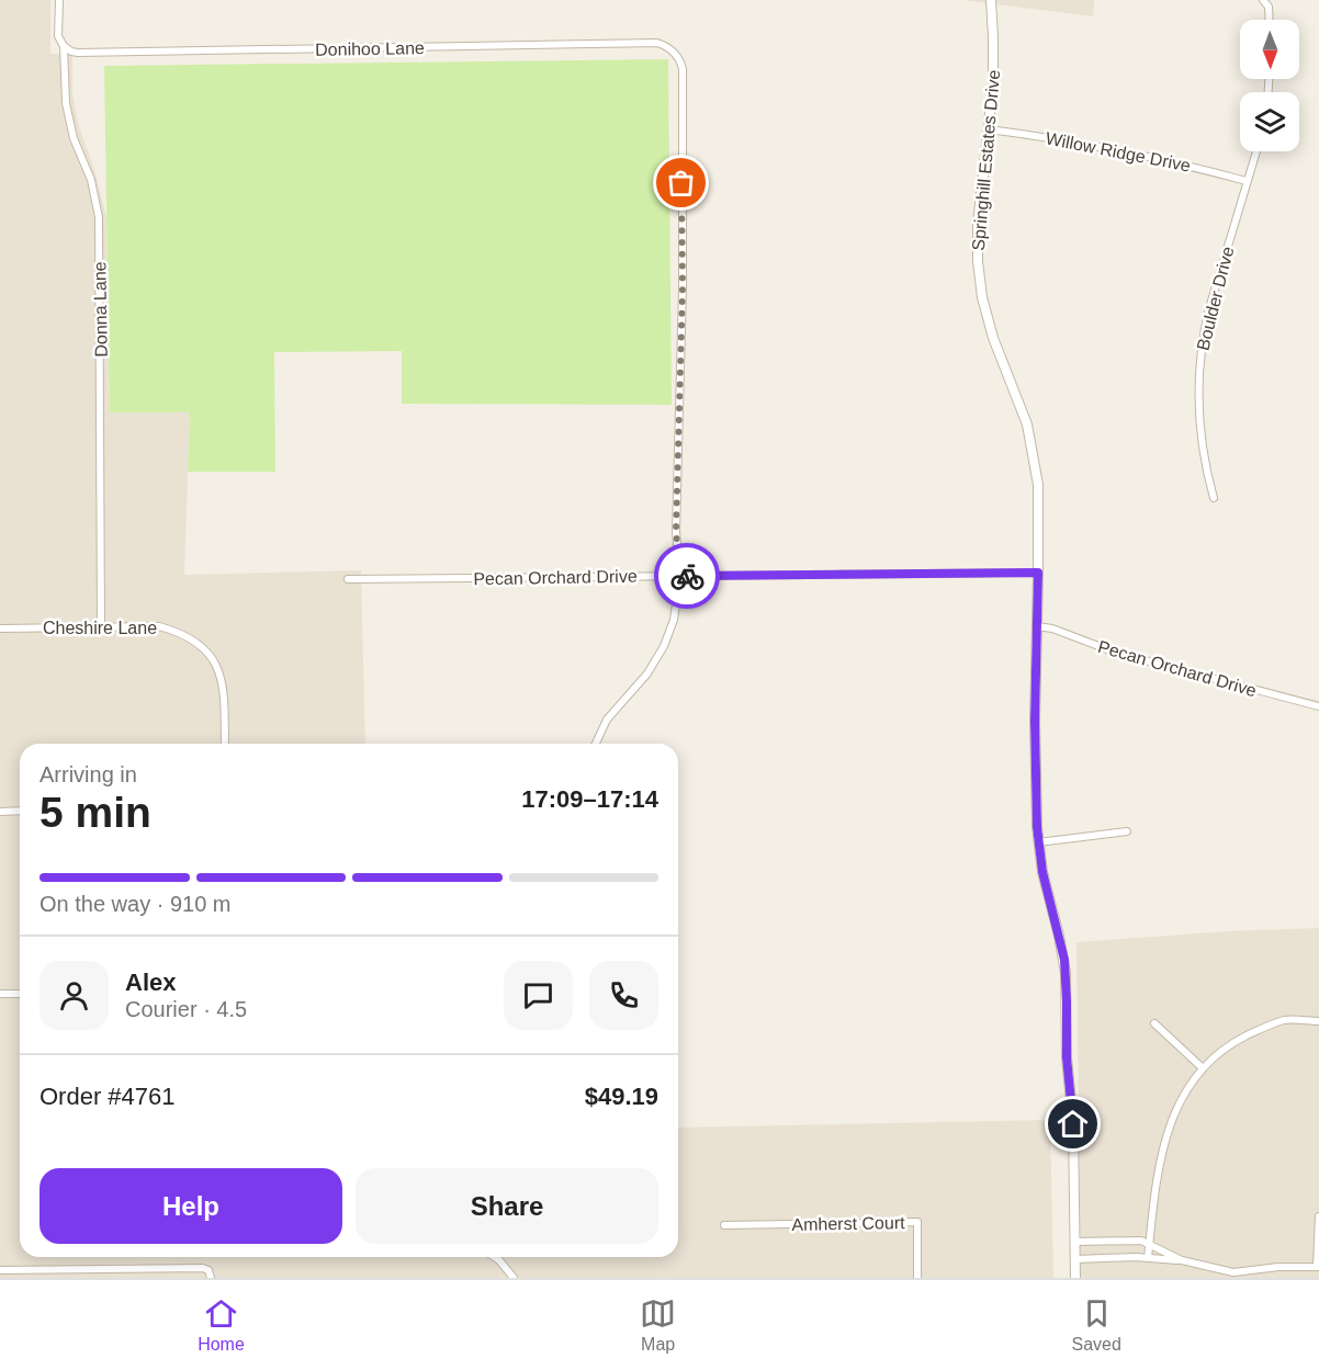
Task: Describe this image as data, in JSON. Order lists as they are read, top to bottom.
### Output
{
  "streets": {
    "street": [
      "Donihoo Lane",
      "Willow Ridge Drive",
      "Springhill Estates Drive",
      "Boulder Drive",
      "Donna Lane",
      "Pecan Orchard Drive",
      "Cheshire Lane",
      "Amherst Court"
    ]
  },
  "crossings": [
    ["Donihoo Lane", "Donna Lane"],
    ["Donihoo Lane", "Pecan Orchard Drive"],
    ["Willow Ridge Drive", "Springhill Estates Drive"],
    ["Willow Ridge Drive", "Boulder Drive"],
    ["Springhill Estates Drive", "Pecan Orchard Drive"],
    ["Donna Lane", "Cheshire Lane"]
  ],
  "north": "bottom",
  "page": {
    "heading": ["5 min", "Arriving in", "17:09–17:14"],
    "panel": [
      "Alex",
      "Courier · 4.5",
      "Order #4761",
      "$49.19"
    ],
    "bar": "On the way · 910 m",
    "buttons": ["Help", "Share"],
    "tabs": ["Home", "Map", "Saved"]
  }
}
